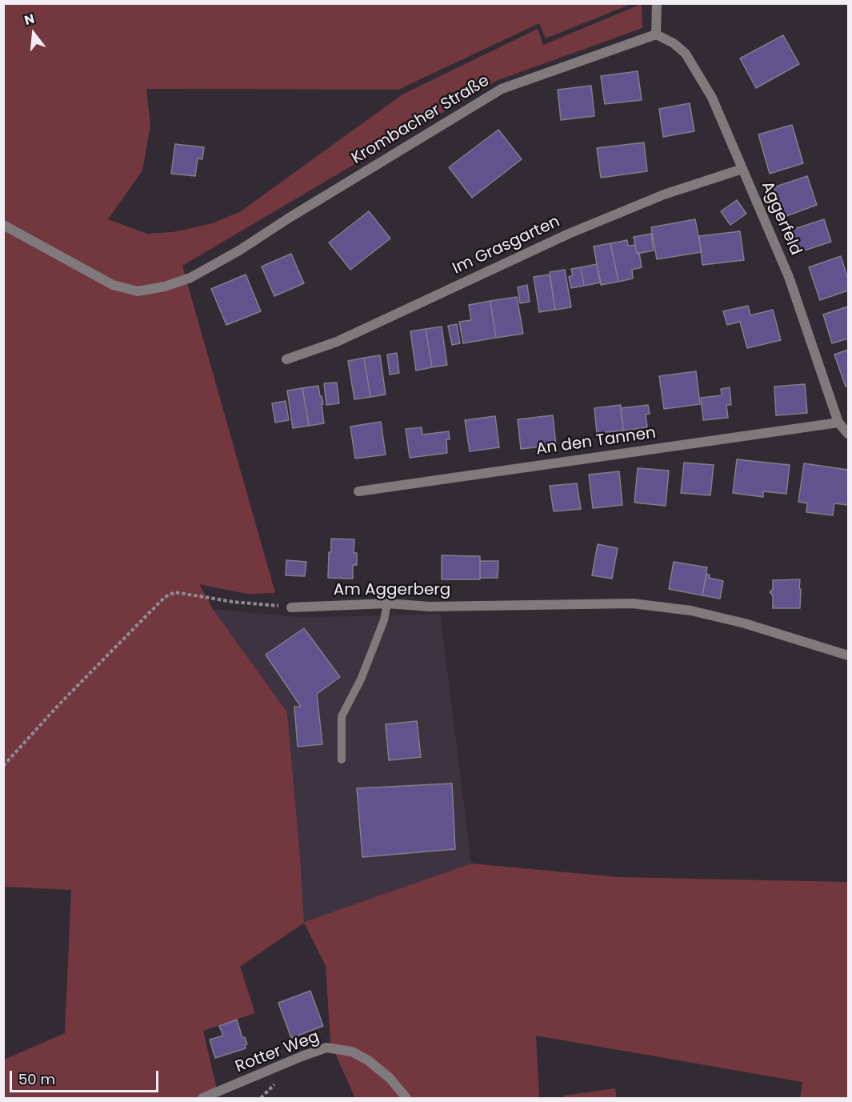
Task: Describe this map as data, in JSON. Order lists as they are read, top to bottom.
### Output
{
  "streets": {
    "street": [
      "Krombacher Straße",
      "Aggerfeld",
      "Im Grasgarten",
      "An den Tannen",
      "Am Aggerberg",
      "Rotter Weg"
    ]
  },
  "crossings": [
    ["Krombacher Straße", "Aggerfeld"],
    ["Aggerfeld", "Im Grasgarten"],
    ["Aggerfeld", "An den Tannen"]
  ],
  "scale_bar": "50 m",
  "north": "top"
}
